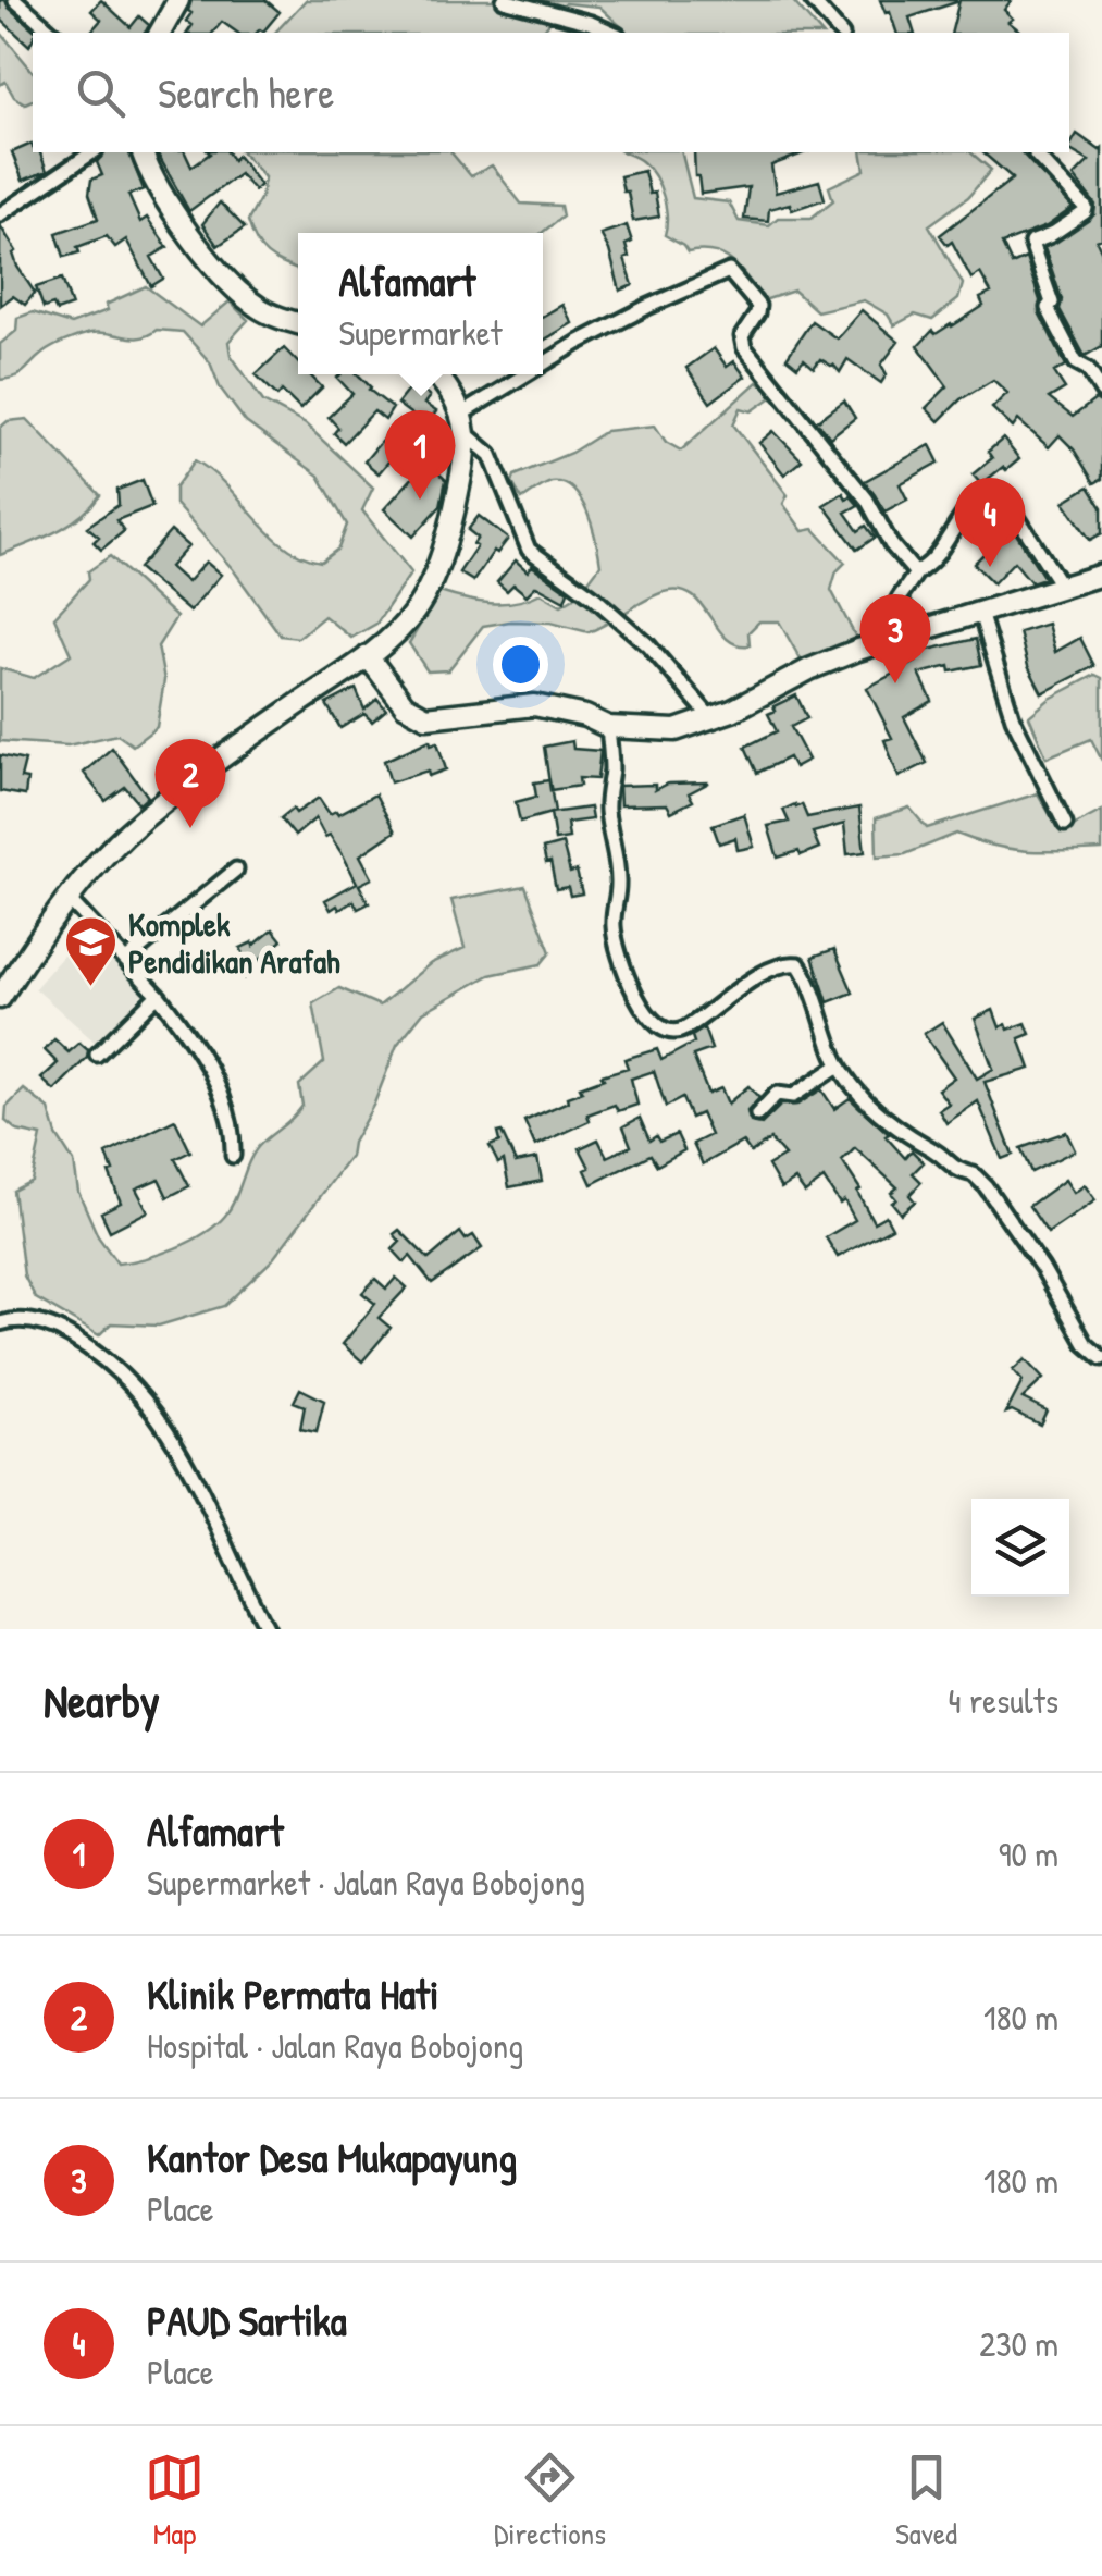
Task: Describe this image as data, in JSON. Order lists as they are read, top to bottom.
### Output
{
  "places": {
    "school or university": ["Komplek Pendidikan Arafah"]
  },
  "page": {
    "search": "Search here",
    "popup": ["Alfamart", "Supermarket"],
    "pins": [
      "1",
      "4",
      "3",
      "2"
    ],
    "heading": ["Nearby", "4 results"],
    "list": [
      {
        "mark": "1",
        "name": "Alfamart",
        "note": "Supermarket · Jalan Raya Bobojong",
        "value": "90 m"
      },
      {
        "mark": "2",
        "name": "Klinik Permata Hati",
        "note": "Hospital · Jalan Raya Bobojong",
        "value": "180 m"
      },
      {
        "mark": "3",
        "name": "Kantor Desa Mukapayung",
        "note": "Place",
        "value": "180 m"
      },
      {
        "mark": "4",
        "name": "PAUD Sartika",
        "note": "Place",
        "value": "230 m"
      }
    ],
    "nav": ["Map", "Directions", "Saved"]
  }
}
